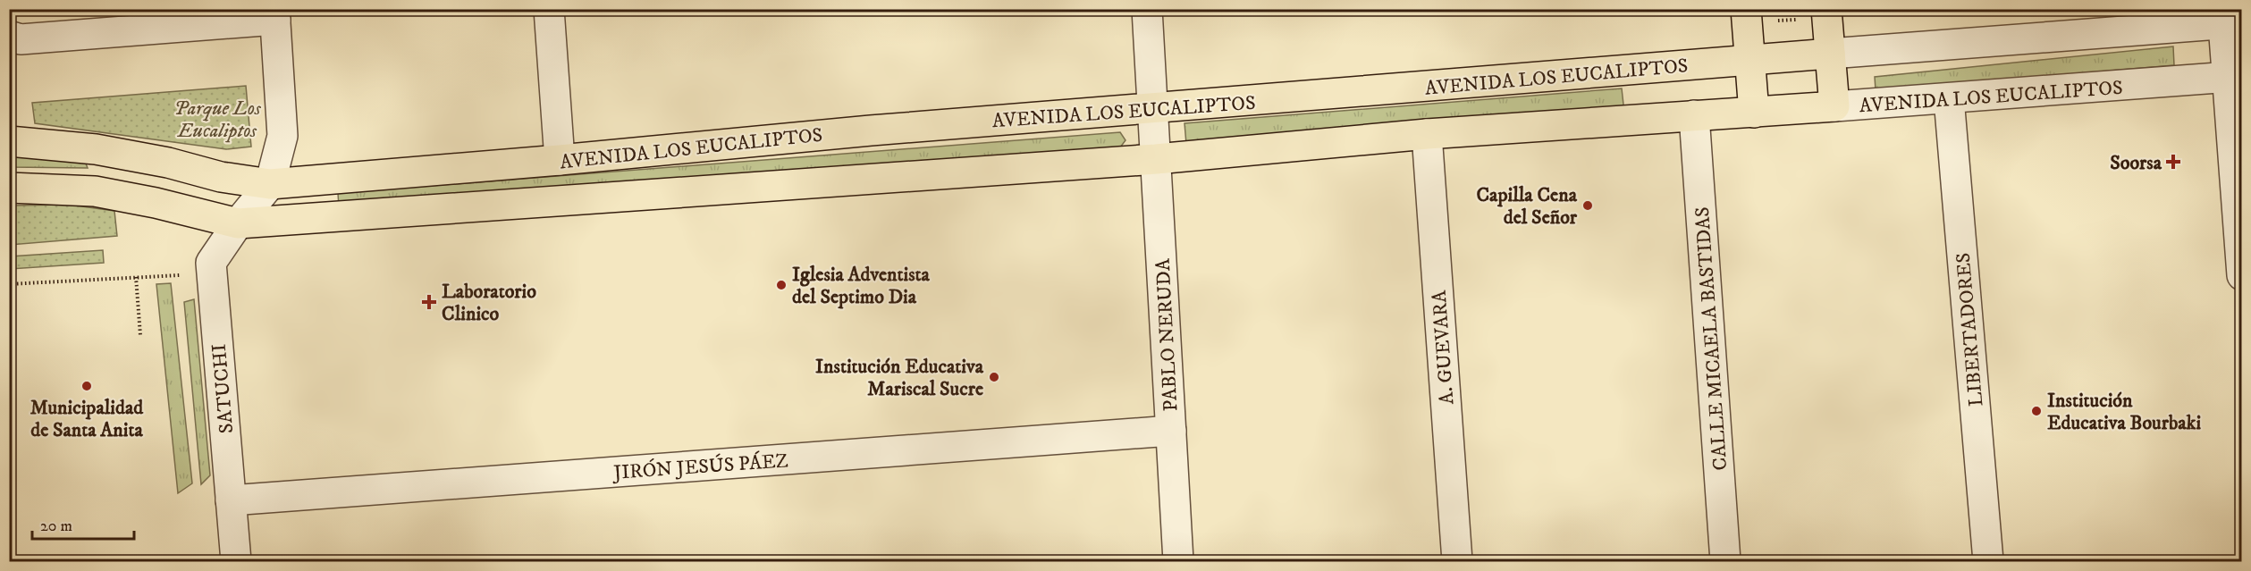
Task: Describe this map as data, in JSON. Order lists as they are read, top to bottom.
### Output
{
  "streets": {
    "main road": ["AVENIDA LOS EUCALIPTOS"],
    "street": [
      "LIBERTADORES",
      "PABLO NERUDA",
      "CALLE MICAELA BASTIDAS",
      "A. GUEVARA",
      "SATUCHI",
      "JIRÓN JESÚS PÁEZ"
    ]
  },
  "crossings": [
    ["AVENIDA LOS EUCALIPTOS", "LIBERTADORES"],
    ["AVENIDA LOS EUCALIPTOS", "PABLO NERUDA"],
    ["AVENIDA LOS EUCALIPTOS", "CALLE MICAELA BASTIDAS"],
    ["AVENIDA LOS EUCALIPTOS", "A. GUEVARA"],
    ["AVENIDA LOS EUCALIPTOS", "SATUCHI"],
    ["PABLO NERUDA", "JIRÓN JESÚS PÁEZ"],
    ["SATUCHI", "JIRÓN JESÚS PÁEZ"]
  ],
  "parks": ["Parque Los Eucaliptos"],
  "places": {
    "health": ["Soorsa", "Laboratorio Clinico"],
    "other": [
      "Capilla Cena del Señor",
      "Iglesia Adventista del Septimo Dia",
      "Institución Educativa Mariscal Sucre",
      "Municipalidad de Santa Anita",
      "Institución Educativa Bourbaki"
    ]
  },
  "scale_bar": "20 m"
}
